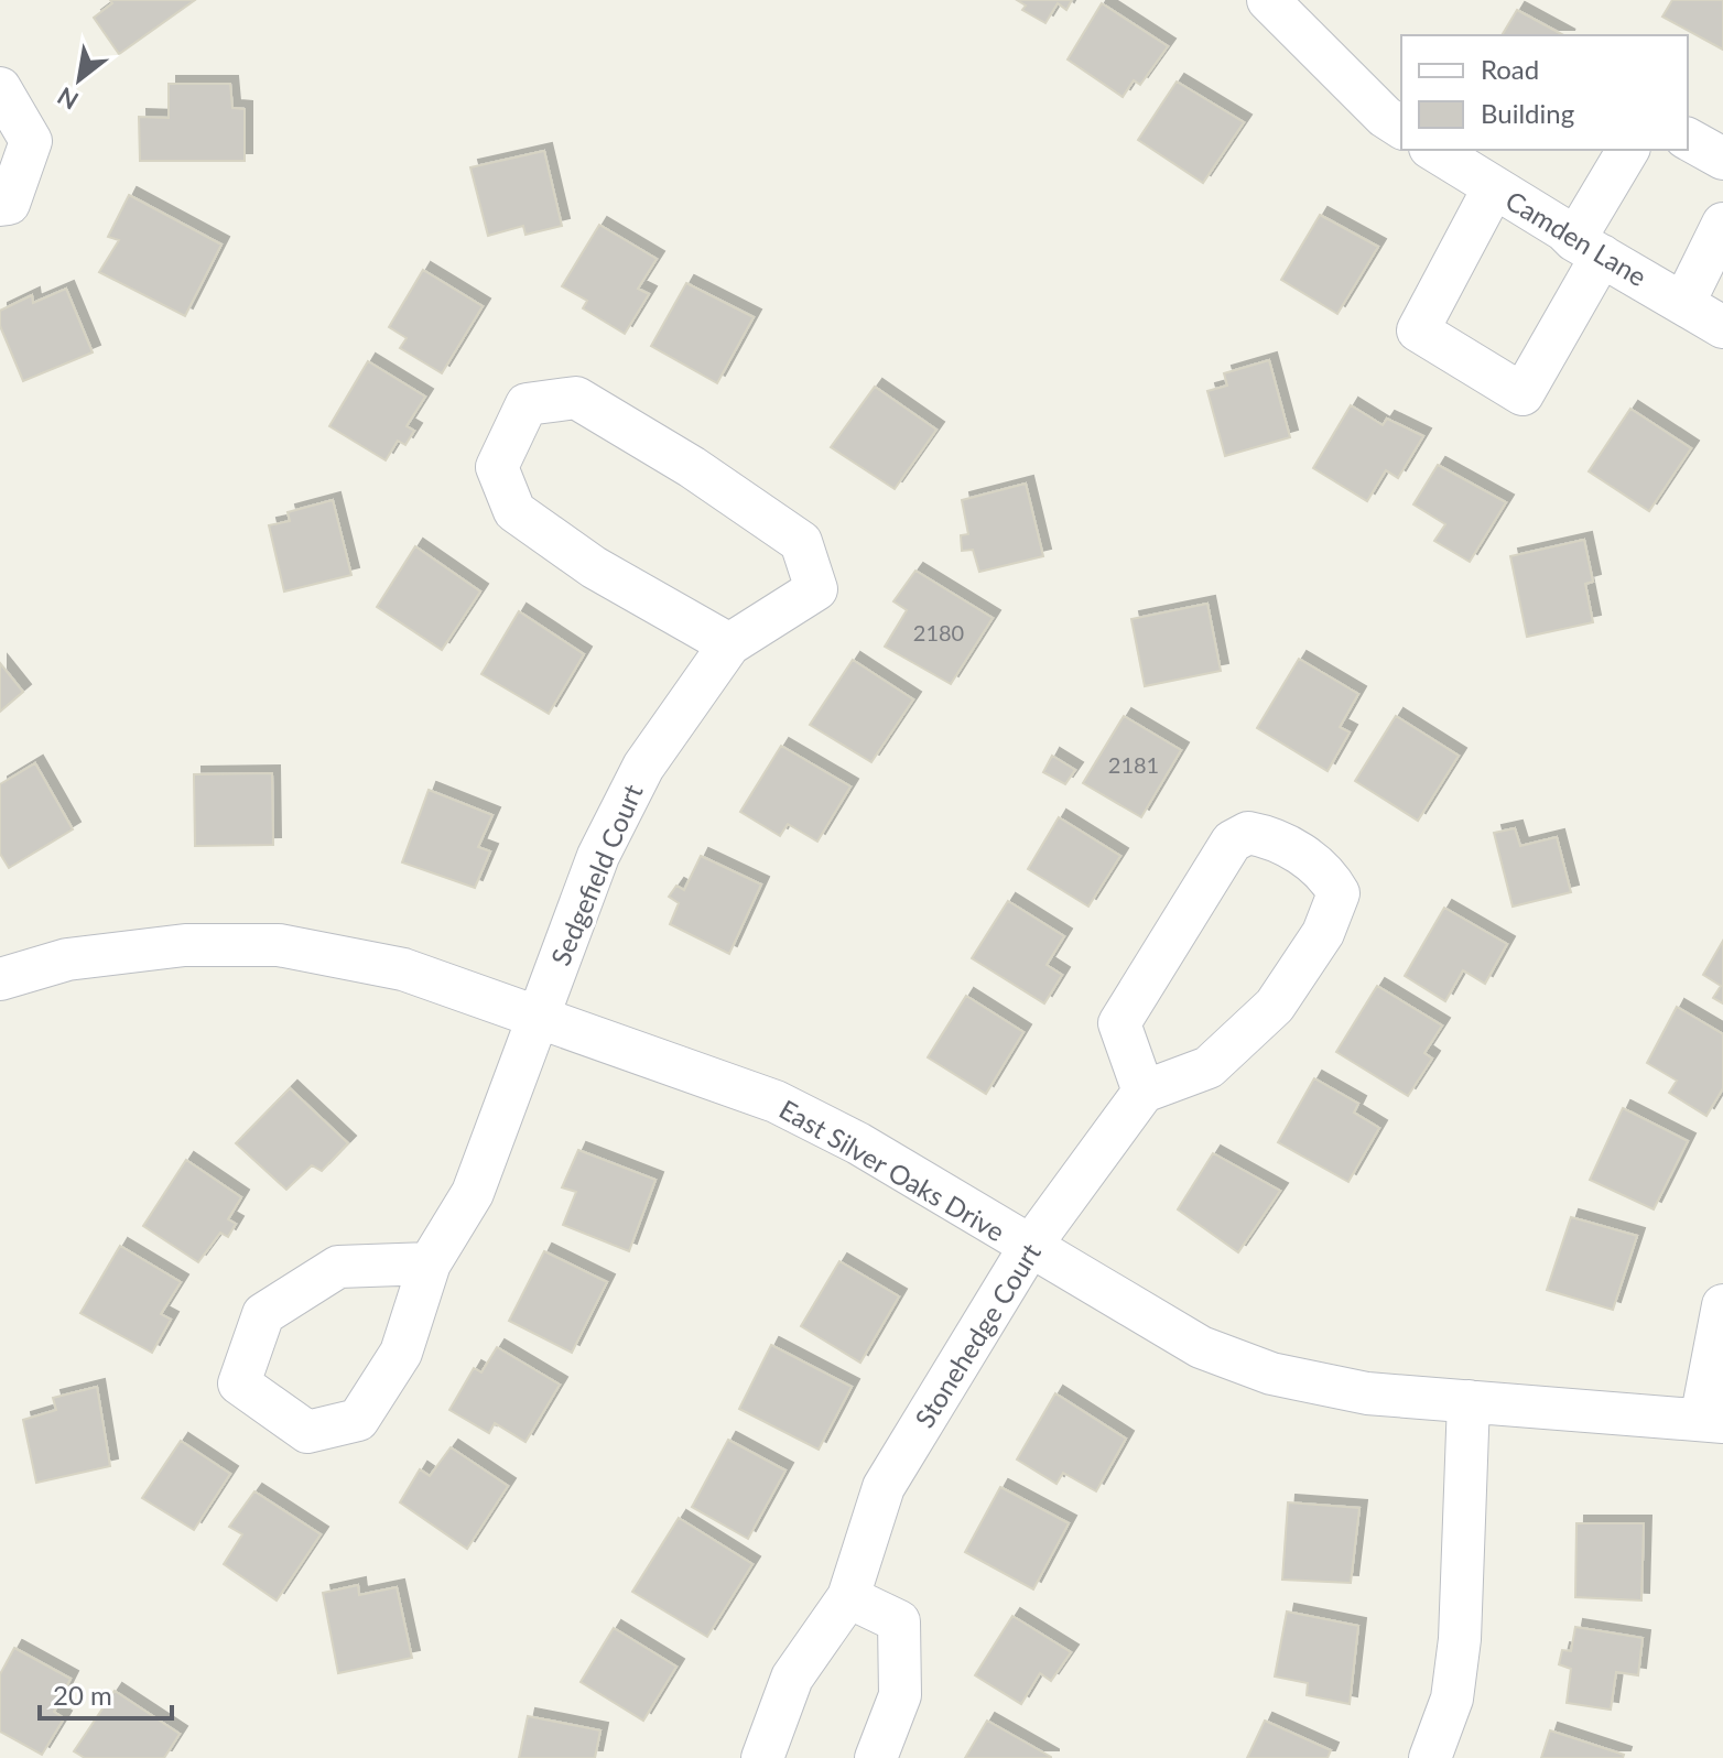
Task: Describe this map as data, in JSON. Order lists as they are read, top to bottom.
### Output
{
  "streets": {
    "street": [
      "Camden Lane",
      "Sedgefield Court",
      "East Silver Oaks Drive",
      "Stonehedge Court"
    ]
  },
  "crossings": [
    ["Sedgefield Court", "East Silver Oaks Drive"],
    ["East Silver Oaks Drive", "Stonehedge Court"]
  ],
  "house_numbers": ["2180", "2181"],
  "legend": ["Road", "Building"],
  "scale_bar": "20 m",
  "north": "bottom left"
}
